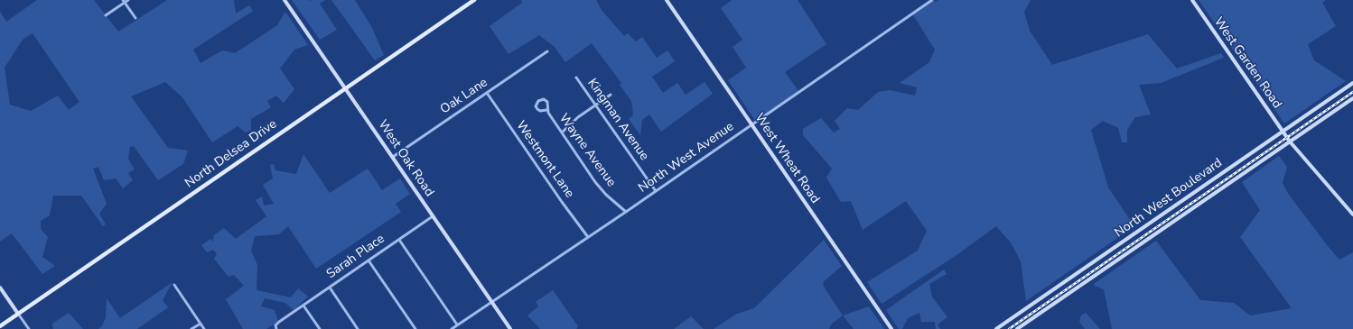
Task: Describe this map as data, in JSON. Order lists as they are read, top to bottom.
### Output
{
  "streets": {
    "main road": [
      "West Garden Road",
      "North Delsea Drive",
      "West Oak Road",
      "West Wheat Road",
      "North West Boulevard"
    ],
    "street": [
      "Oak Lane",
      "Kingman Avenue",
      "Wayne Avenue",
      "North West Avenue",
      "Westmont Lane",
      "Sarah Place"
    ]
  },
  "crossings": [
    ["West Garden Road", "North West Boulevard"],
    ["Oak Lane", "West Oak Road"],
    ["Oak Lane", "Westmont Lane"],
    ["Kingman Avenue", "North West Avenue"],
    ["Wayne Avenue", "North West Avenue"],
    ["North Delsea Drive", "West Oak Road"],
    ["North West Avenue", "West Oak Road"],
    ["North West Avenue", "West Wheat Road"],
    ["North West Avenue", "Westmont Lane"],
    ["West Oak Road", "Sarah Place"]
  ]
}
